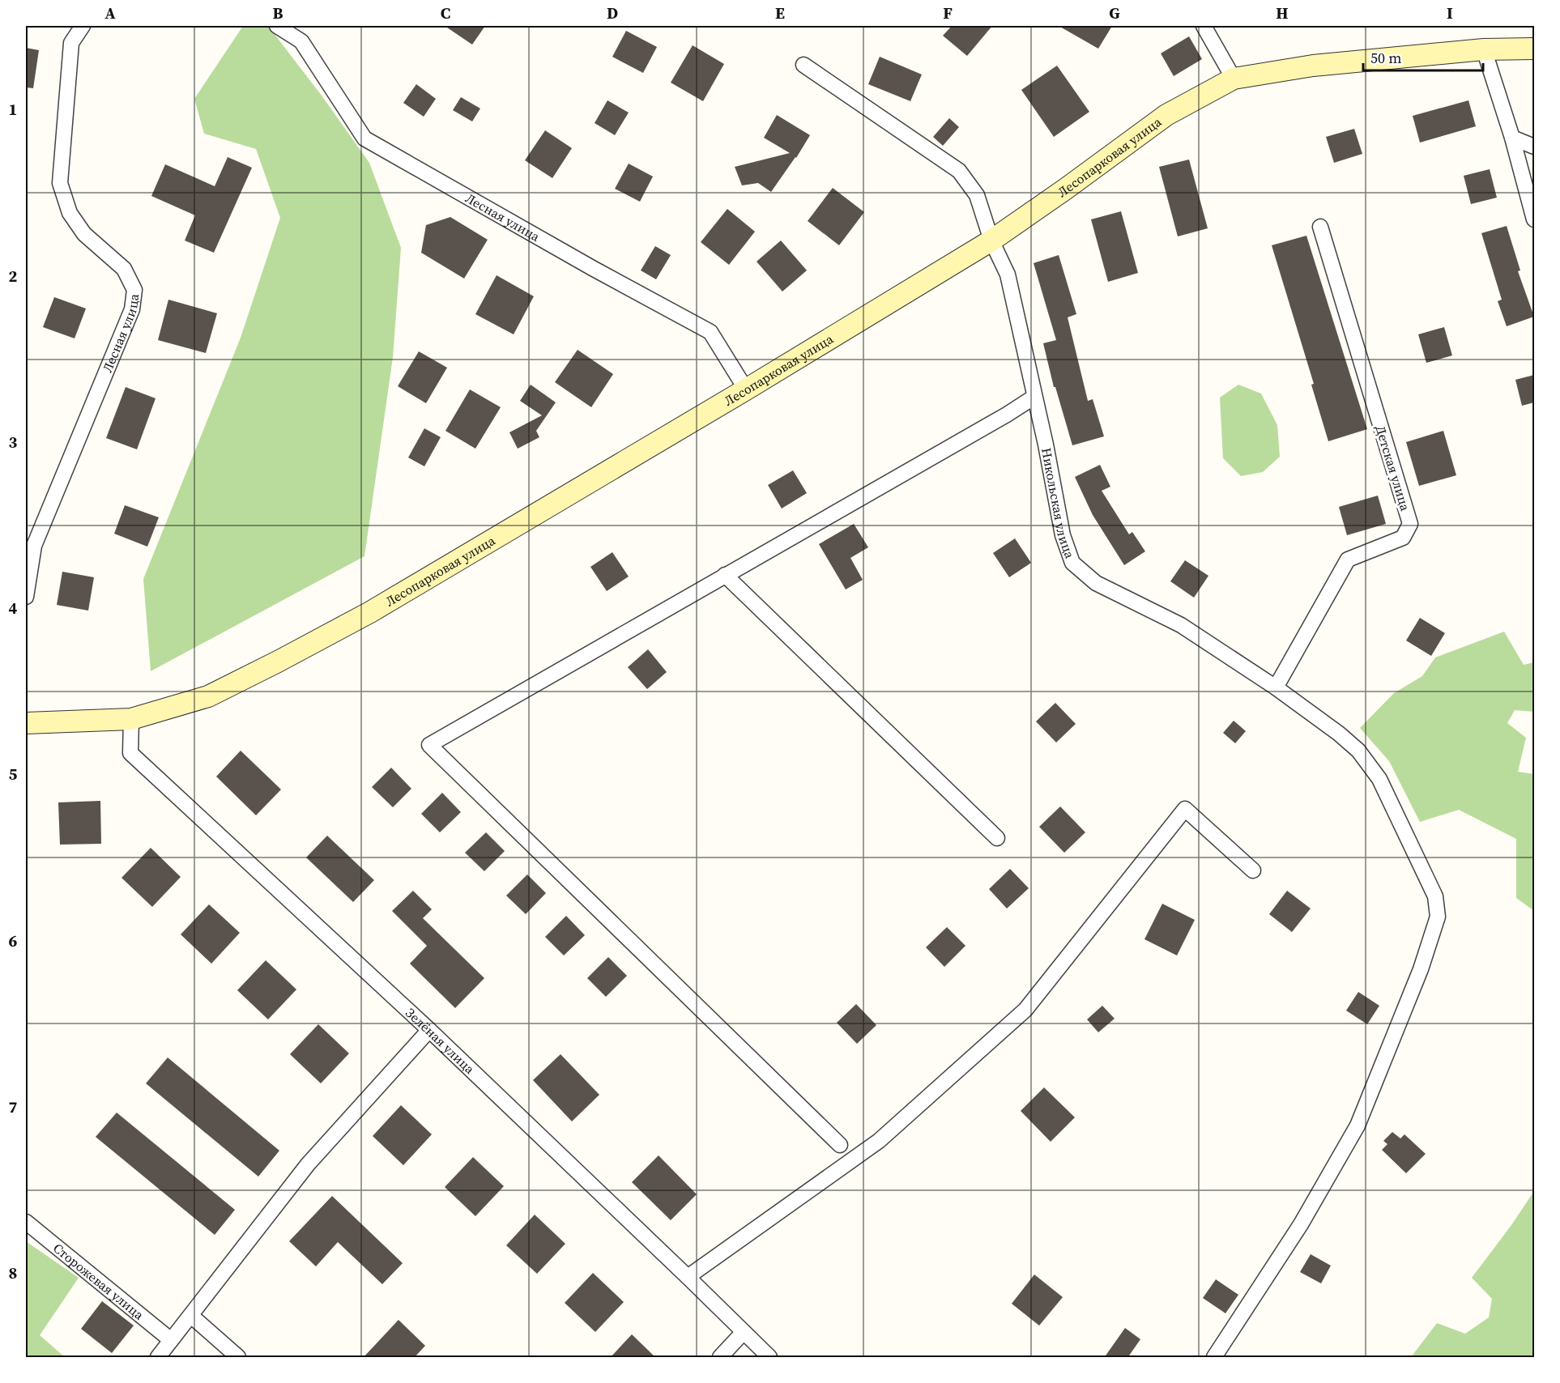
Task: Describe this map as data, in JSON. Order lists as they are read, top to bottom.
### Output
{
  "streets": {
    "street": [
      "Лесопарковая улица",
      "Лесная улица",
      "Детская улица",
      "Никольская улица",
      "Зелёная улица",
      "Сторожевая улица"
    ]
  },
  "crossings": [
    ["Лесопарковая улица", "Лесная улица"],
    ["Лесопарковая улица", "Никольская улица"],
    ["Лесопарковая улица", "Зелёная улица"],
    ["Детская улица", "Никольская улица"]
  ],
  "scale_bar": "50 m",
  "grid": {
    "columns": [
      "A",
      "B",
      "C",
      "D",
      "E",
      "F",
      "G",
      "H",
      "I"
    ],
    "rows": [
      "1",
      "2",
      "3",
      "4",
      "5",
      "6",
      "7",
      "8"
    ]
  }
}
